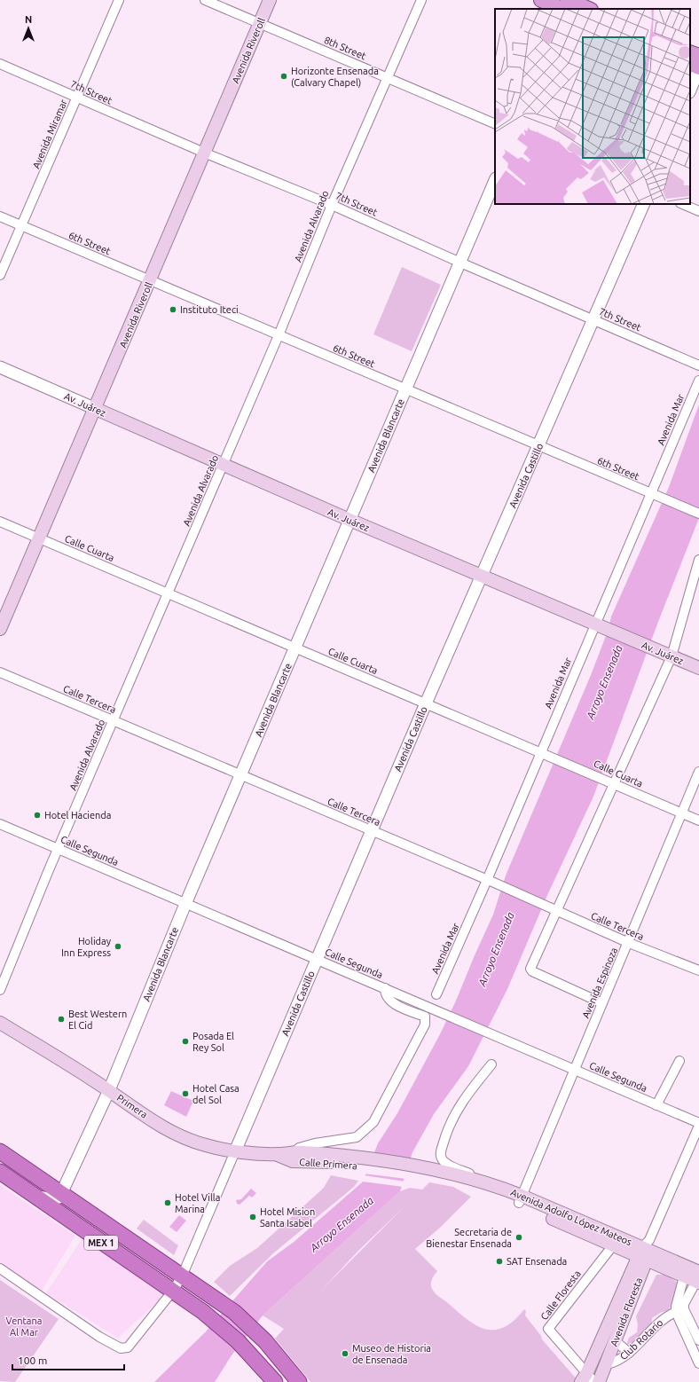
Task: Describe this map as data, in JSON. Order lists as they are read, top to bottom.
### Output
{
  "streets": {
    "highway": ["MEX 1"],
    "main road": [
      "Avenida Riveroll",
      "Av. Juárez",
      "Primera",
      "Calle Primera",
      "Avenida Adolfo López Mateos",
      "Avenida Floresta"
    ],
    "street": [
      "8th Street",
      "7th Street",
      "Avenida Miramar",
      "Avenida Alvarado",
      "6th Street",
      "Avenida Mar",
      "Avenida Blancarte",
      "Avenida Castillo",
      "Calle Cuarta",
      "Calle Tercera",
      "Calle Segunda",
      "Avenida Espinoza",
      "Calle Floresta",
      "Club Rotario"
    ]
  },
  "crossings": [
    ["8th Street", "Avenida Riveroll"],
    ["8th Street", "Avenida Alvarado"],
    ["Avenida Riveroll", "7th Street"],
    ["Avenida Riveroll", "6th Street"],
    ["Avenida Riveroll", "Av. Juárez"],
    ["Avenida Riveroll", "Calle Cuarta"],
    ["7th Street", "Avenida Miramar"],
    ["7th Street", "Avenida Alvarado"],
    ["7th Street", "Avenida Blancarte"],
    ["7th Street", "Avenida Castillo"],
    ["Avenida Miramar", "6th Street"],
    ["Avenida Alvarado", "6th Street"],
    ["Avenida Alvarado", "Av. Juárez"],
    ["Avenida Alvarado", "Calle Cuarta"],
    ["Avenida Alvarado", "Calle Tercera"],
    ["Avenida Alvarado", "Calle Segunda"],
    ["6th Street", "Avenida Mar"],
    ["6th Street", "Avenida Blancarte"],
    ["6th Street", "Avenida Castillo"],
    ["Av. Juárez", "Avenida Mar"],
    ["Av. Juárez", "Avenida Blancarte"],
    ["Av. Juárez", "Avenida Castillo"],
    ["Avenida Mar", "Calle Cuarta"],
    ["Avenida Mar", "Calle Tercera"],
    ["Avenida Blancarte", "Calle Cuarta"],
    ["Avenida Blancarte", "Calle Tercera"],
    ["Avenida Blancarte", "Calle Segunda"],
    ["Avenida Blancarte", "Primera"],
    ["Avenida Blancarte", "MEX 1"],
    ["Avenida Castillo", "Calle Cuarta"],
    ["Avenida Castillo", "Calle Tercera"],
    ["Avenida Castillo", "Calle Segunda"],
    ["Avenida Castillo", "Primera"],
    ["Avenida Castillo", "MEX 1"],
    ["Calle Cuarta", "Avenida Espinoza"],
    ["Calle Tercera", "Avenida Espinoza"],
    ["Calle Segunda", "Avenida Espinoza"],
    ["Calle Segunda", "Avenida Floresta"],
    ["Avenida Espinoza", "Calle Primera"],
    ["Avenida Espinoza", "Avenida Adolfo López Mateos"],
    ["Primera", "Calle Primera"],
    ["Calle Primera", "Avenida Adolfo López Mateos"],
    ["Avenida Adolfo López Mateos", "Calle Floresta"],
    ["Avenida Adolfo López Mateos", "Avenida Floresta"],
    ["Calle Floresta", "Avenida Floresta"],
    ["Avenida Floresta", "Club Rotario"]
  ],
  "water": ["Arroyo Ensenada"],
  "parks": ["Ventana Al Mar"],
  "places": [
    "Horizonte Ensenada (Calvary Chapel)",
    "Instituto Iteci",
    "Hotel Hacienda",
    "Holiday Inn Express",
    "Best Western El Cid",
    "Posada El Rey Sol",
    "Hotel Casa del Sol",
    "Hotel Villa Marina",
    "Hotel Mision Santa Isabel",
    "Secretaria de Bienestar Ensenada",
    "SAT Ensenada",
    "Museo de Historia de Ensenada"
  ],
  "scale_bar": "100 m",
  "north": "top"
}
